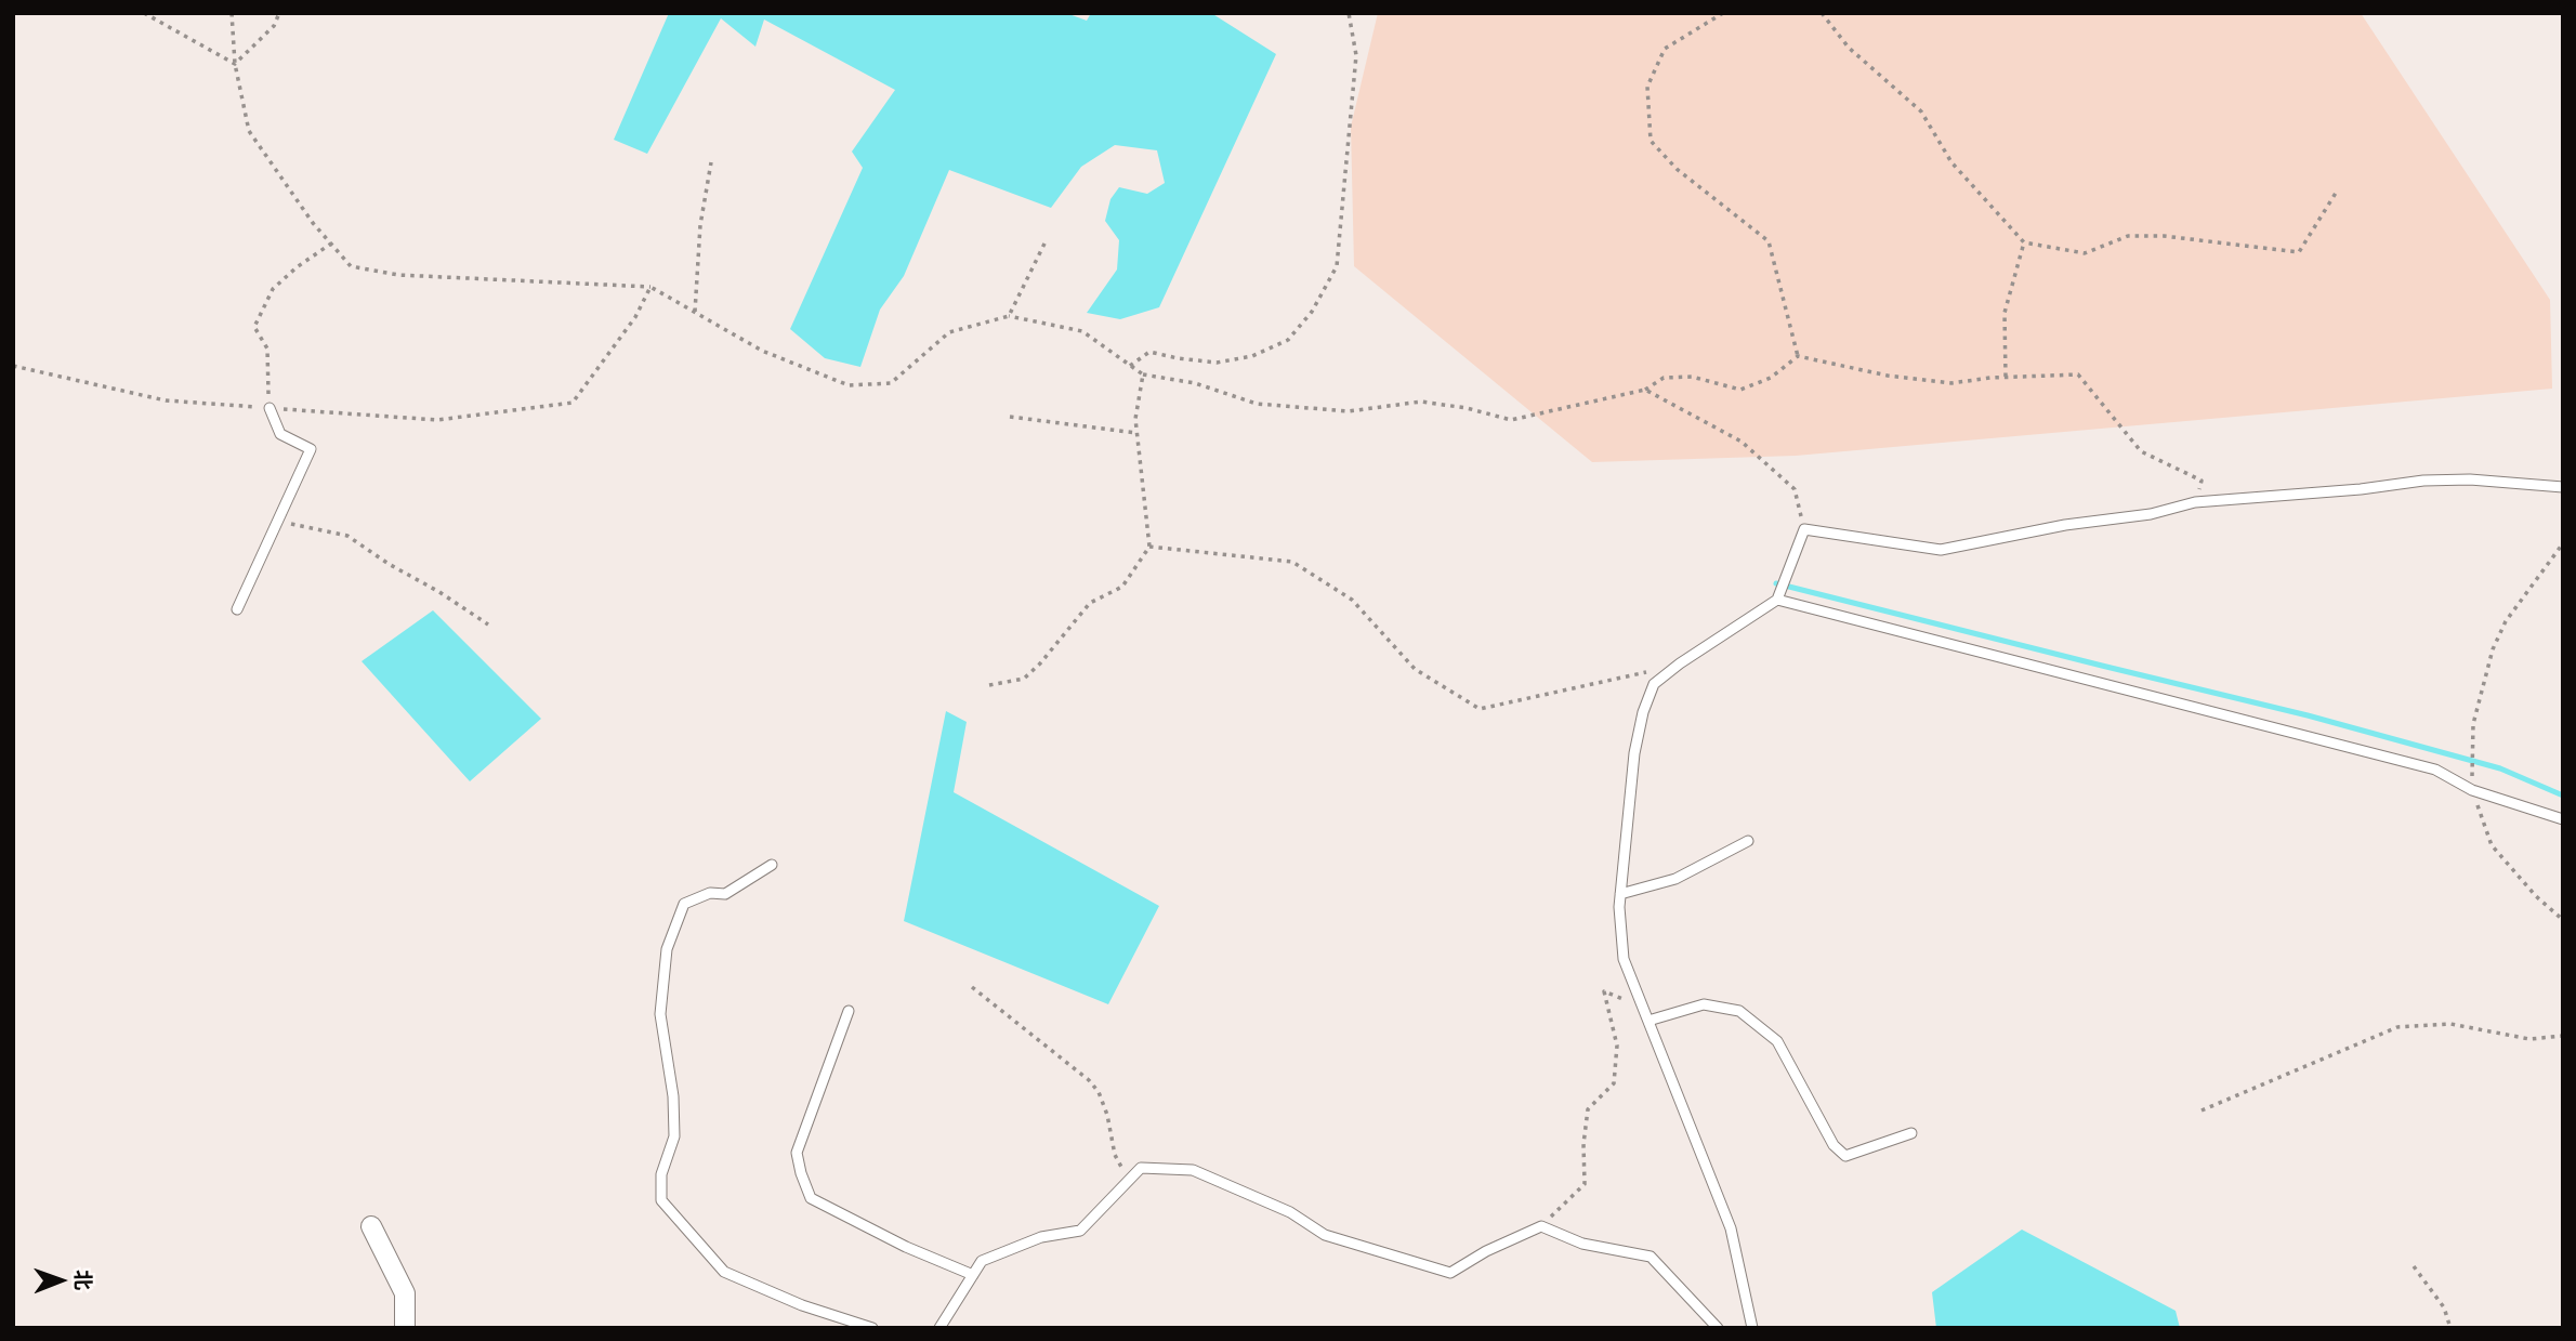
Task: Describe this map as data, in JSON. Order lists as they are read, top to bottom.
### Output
{
  "north": "right"
}
